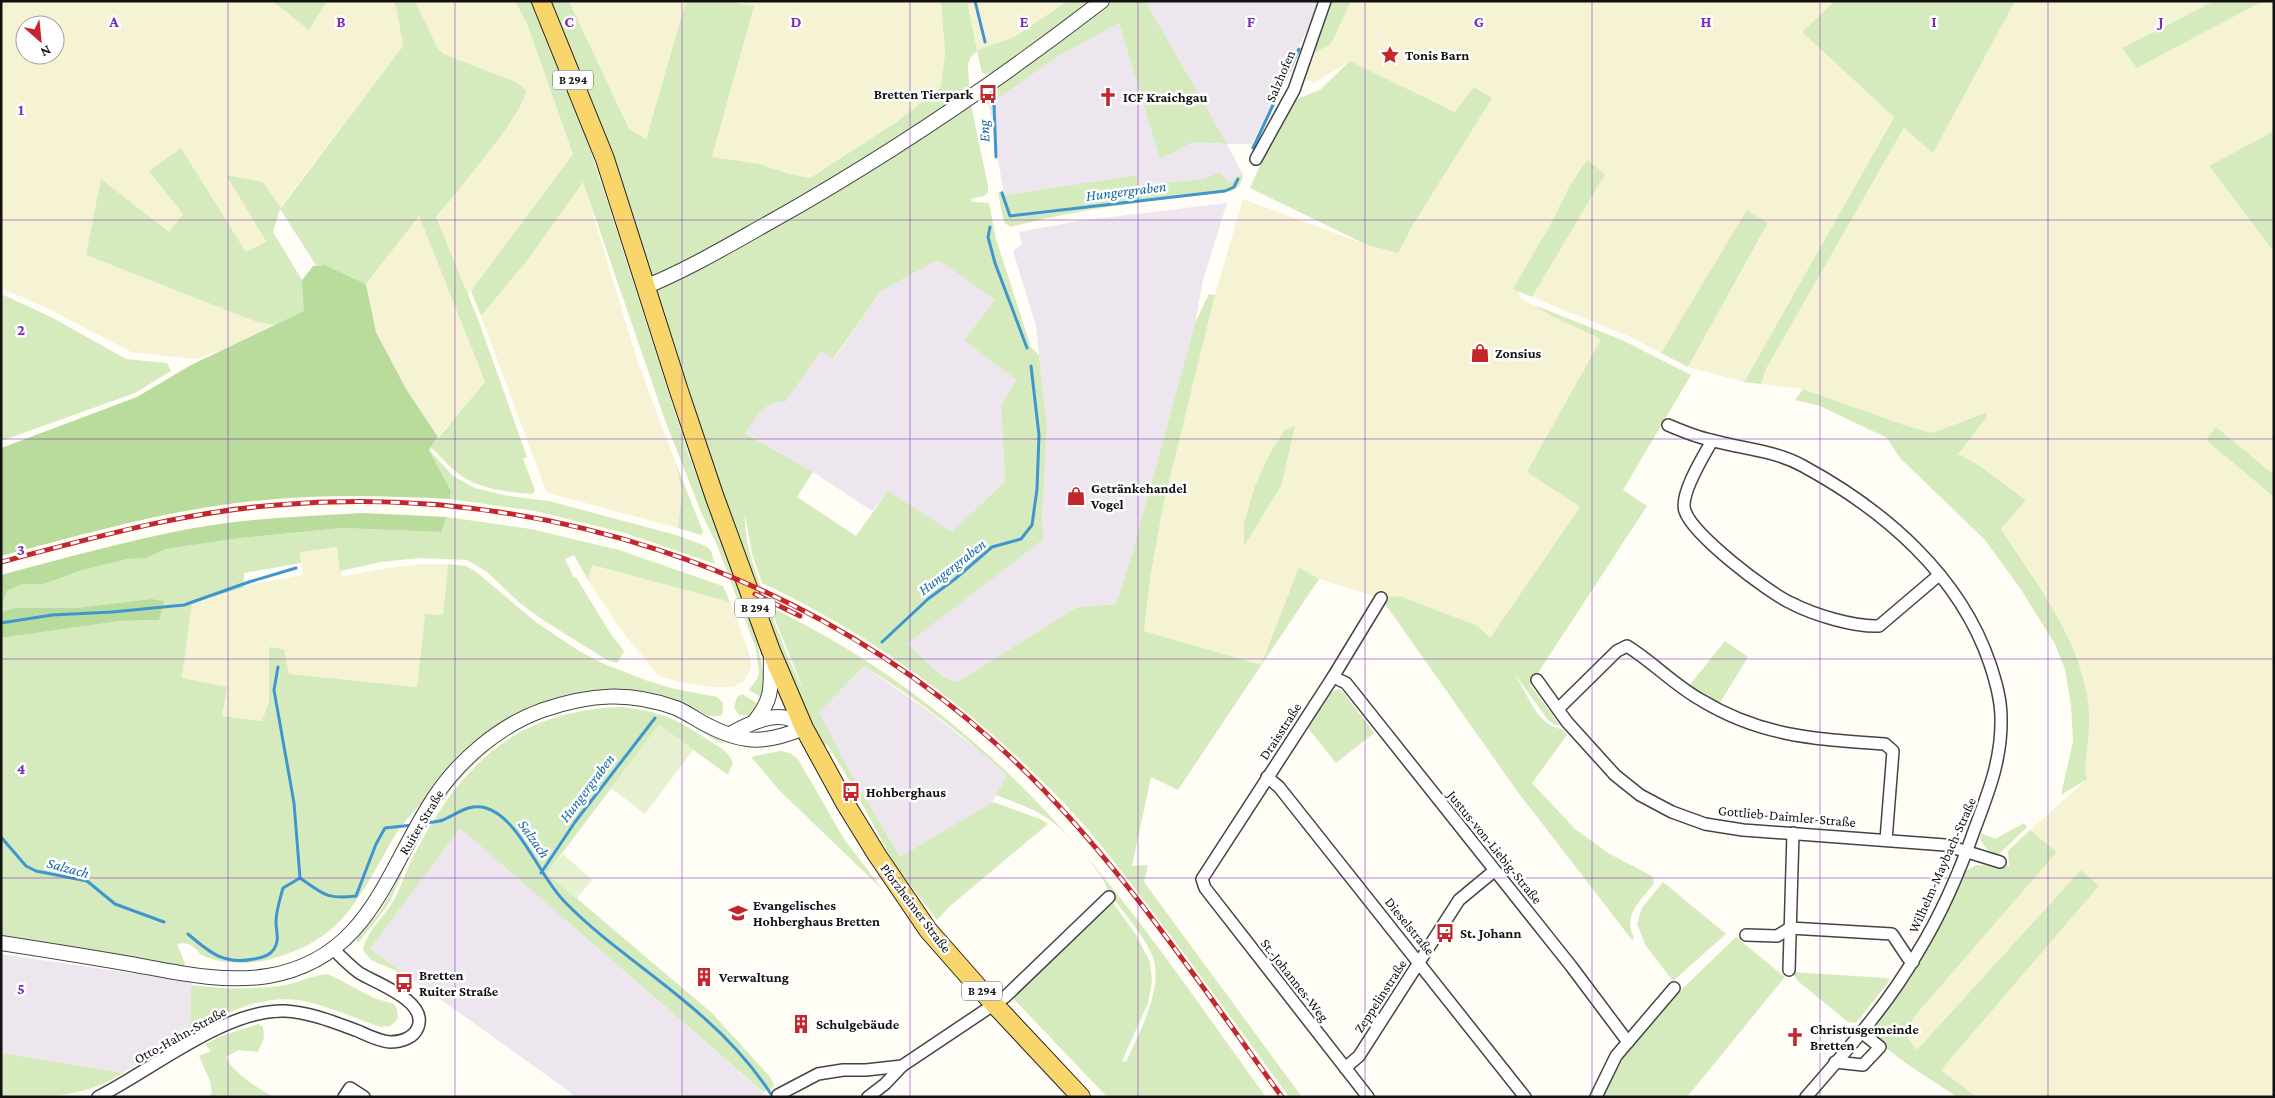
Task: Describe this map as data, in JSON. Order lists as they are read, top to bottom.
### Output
{
  "streets": {
    "main road": ["B 294", "Pforzheimer Straße"],
    "street": [
      "Salzhofen",
      "Draisstraße",
      "Gottlieb-Daimler-Straße",
      "Ruiter Straße",
      "Justus-von-Liebig-Straße",
      "Wilhelm-Maybach-Straße",
      "Dieselstraße",
      "St.-Johannes-Weg",
      "Zeppelinstraße",
      "Otto-Hahn-Straße"
    ]
  },
  "crossings": [
    ["B 294", "Ruiter Straße"],
    ["B 294", "Pforzheimer Straße"],
    ["Draisstraße", "Justus-von-Liebig-Straße"],
    ["Draisstraße", "Dieselstraße"],
    ["Draisstraße", "St.-Johannes-Weg"],
    ["Gottlieb-Daimler-Straße", "Wilhelm-Maybach-Straße"],
    ["Ruiter Straße", "Pforzheimer Straße"],
    ["Ruiter Straße", "Otto-Hahn-Straße"],
    ["Justus-von-Liebig-Straße", "Zeppelinstraße"],
    ["Dieselstraße", "Zeppelinstraße"],
    ["St.-Johannes-Weg", "Zeppelinstraße"]
  ],
  "water": ["Eng", "Hungergraben", "Salzach"],
  "places": {
    "place": ["Tonis Barn"],
    "bus stop": [
      "Bretten Tierpark",
      "Hohberghaus",
      "St. Johann",
      "Bretten Ruiter Straße"
    ],
    "church": ["ICF Kraichgau", "Christusgemeinde Bretten"],
    "shop": ["Zonsius", "Getränkehandel Vogel"],
    "school or university": ["Evangelisches Hohberghaus Bretten"],
    "building": ["Verwaltung", "Schulgebäude"]
  },
  "north": "bottom right",
  "grid": {
    "columns": [
      "A",
      "B",
      "C",
      "D",
      "E",
      "F",
      "G",
      "H",
      "I",
      "J"
    ],
    "rows": [
      "1",
      "2",
      "3",
      "4",
      "5"
    ]
  }
}
